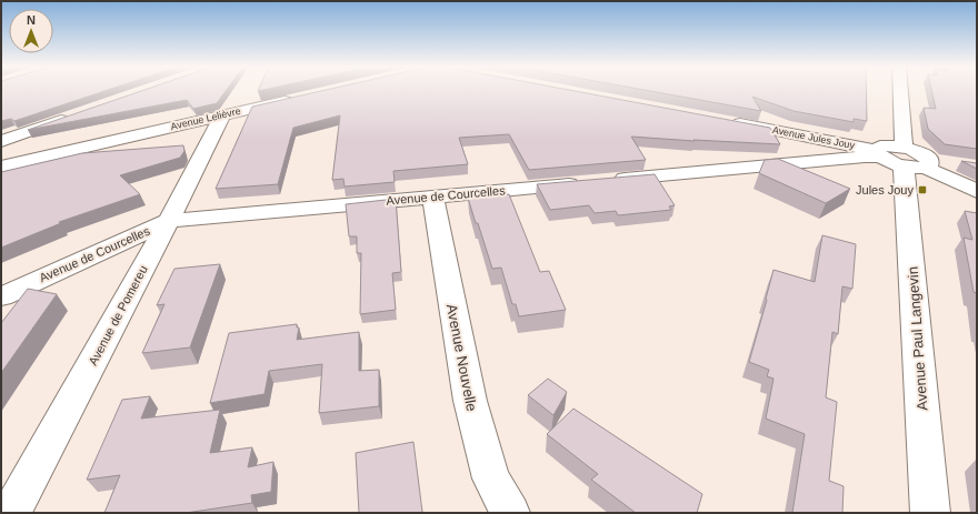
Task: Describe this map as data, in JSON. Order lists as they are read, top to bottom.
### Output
{
  "streets": {
    "street": [
      "Avenue Lelièvre",
      "Avenue Jules Jouy",
      "Avenue de Courcelles",
      "Avenue de Pomereu",
      "Avenue Paul Langevin",
      "Avenue Nouvelle"
    ]
  },
  "crossings": [
    ["Avenue Lelièvre", "Avenue de Pomereu"],
    ["Avenue Jules Jouy", "Avenue de Courcelles"],
    ["Avenue Jules Jouy", "Avenue Paul Langevin"],
    ["Avenue de Courcelles", "Avenue de Pomereu"],
    ["Avenue de Courcelles", "Avenue Paul Langevin"],
    ["Avenue de Courcelles", "Avenue Nouvelle"]
  ],
  "places": {
    "transit": ["Jules Jouy"]
  },
  "north": "top"
}
